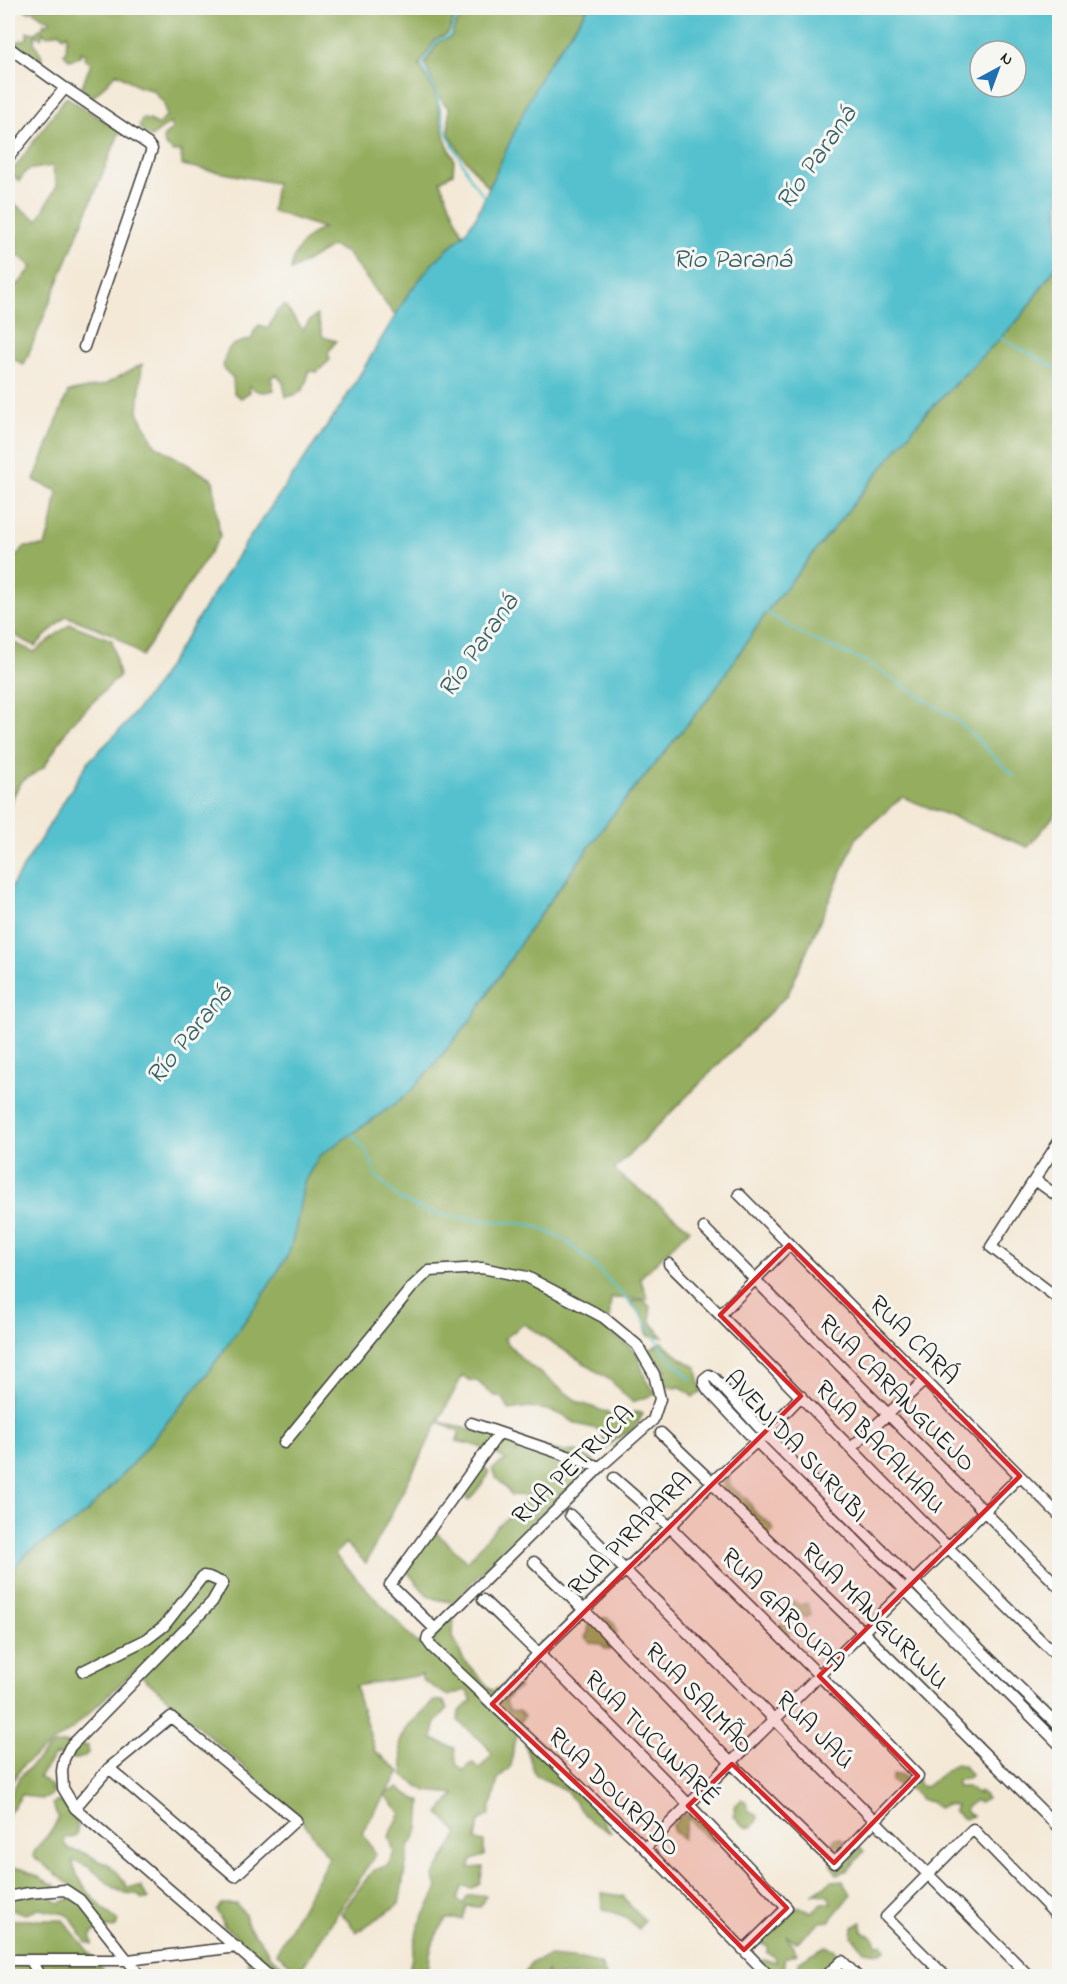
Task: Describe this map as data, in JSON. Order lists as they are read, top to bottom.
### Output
{
  "streets": {
    "street": [
      "RUA CARÁ",
      "RUA CARANGUEJO",
      "AVENIDA SURUBI",
      "RUA BACALHAU",
      "RUA PETRUCA",
      "RUA PIRAPARA",
      "RUA GAROUPA",
      "RUA MANGURUJU",
      "RUA SALMÃO",
      "RUA JAÚ",
      "RUA TUCUNARÉ",
      "RUA DOURADO"
    ]
  },
  "crossings": [
    ["AVENIDA SURUBI", "RUA PIRAPARA"],
    ["RUA BACALHAU", "RUA PIRAPARA"],
    ["RUA PETRUCA", "RUA DOURADO"],
    ["RUA PIRAPARA", "RUA GAROUPA"],
    ["RUA PIRAPARA", "RUA MANGURUJU"],
    ["RUA PIRAPARA", "RUA SALMÃO"],
    ["RUA PIRAPARA", "RUA JAÚ"],
    ["RUA PIRAPARA", "RUA TUCUNARÉ"],
    ["RUA PIRAPARA", "RUA DOURADO"],
    ["RUA GAROUPA", "RUA SALMÃO"],
    ["RUA GAROUPA", "RUA JAÚ"],
    ["RUA SALMÃO", "RUA JAÚ"],
    ["RUA TUCUNARÉ", "RUA DOURADO"]
  ],
  "water": ["Río Paraná", "Rio Paraná"],
  "north": "top right"
}
